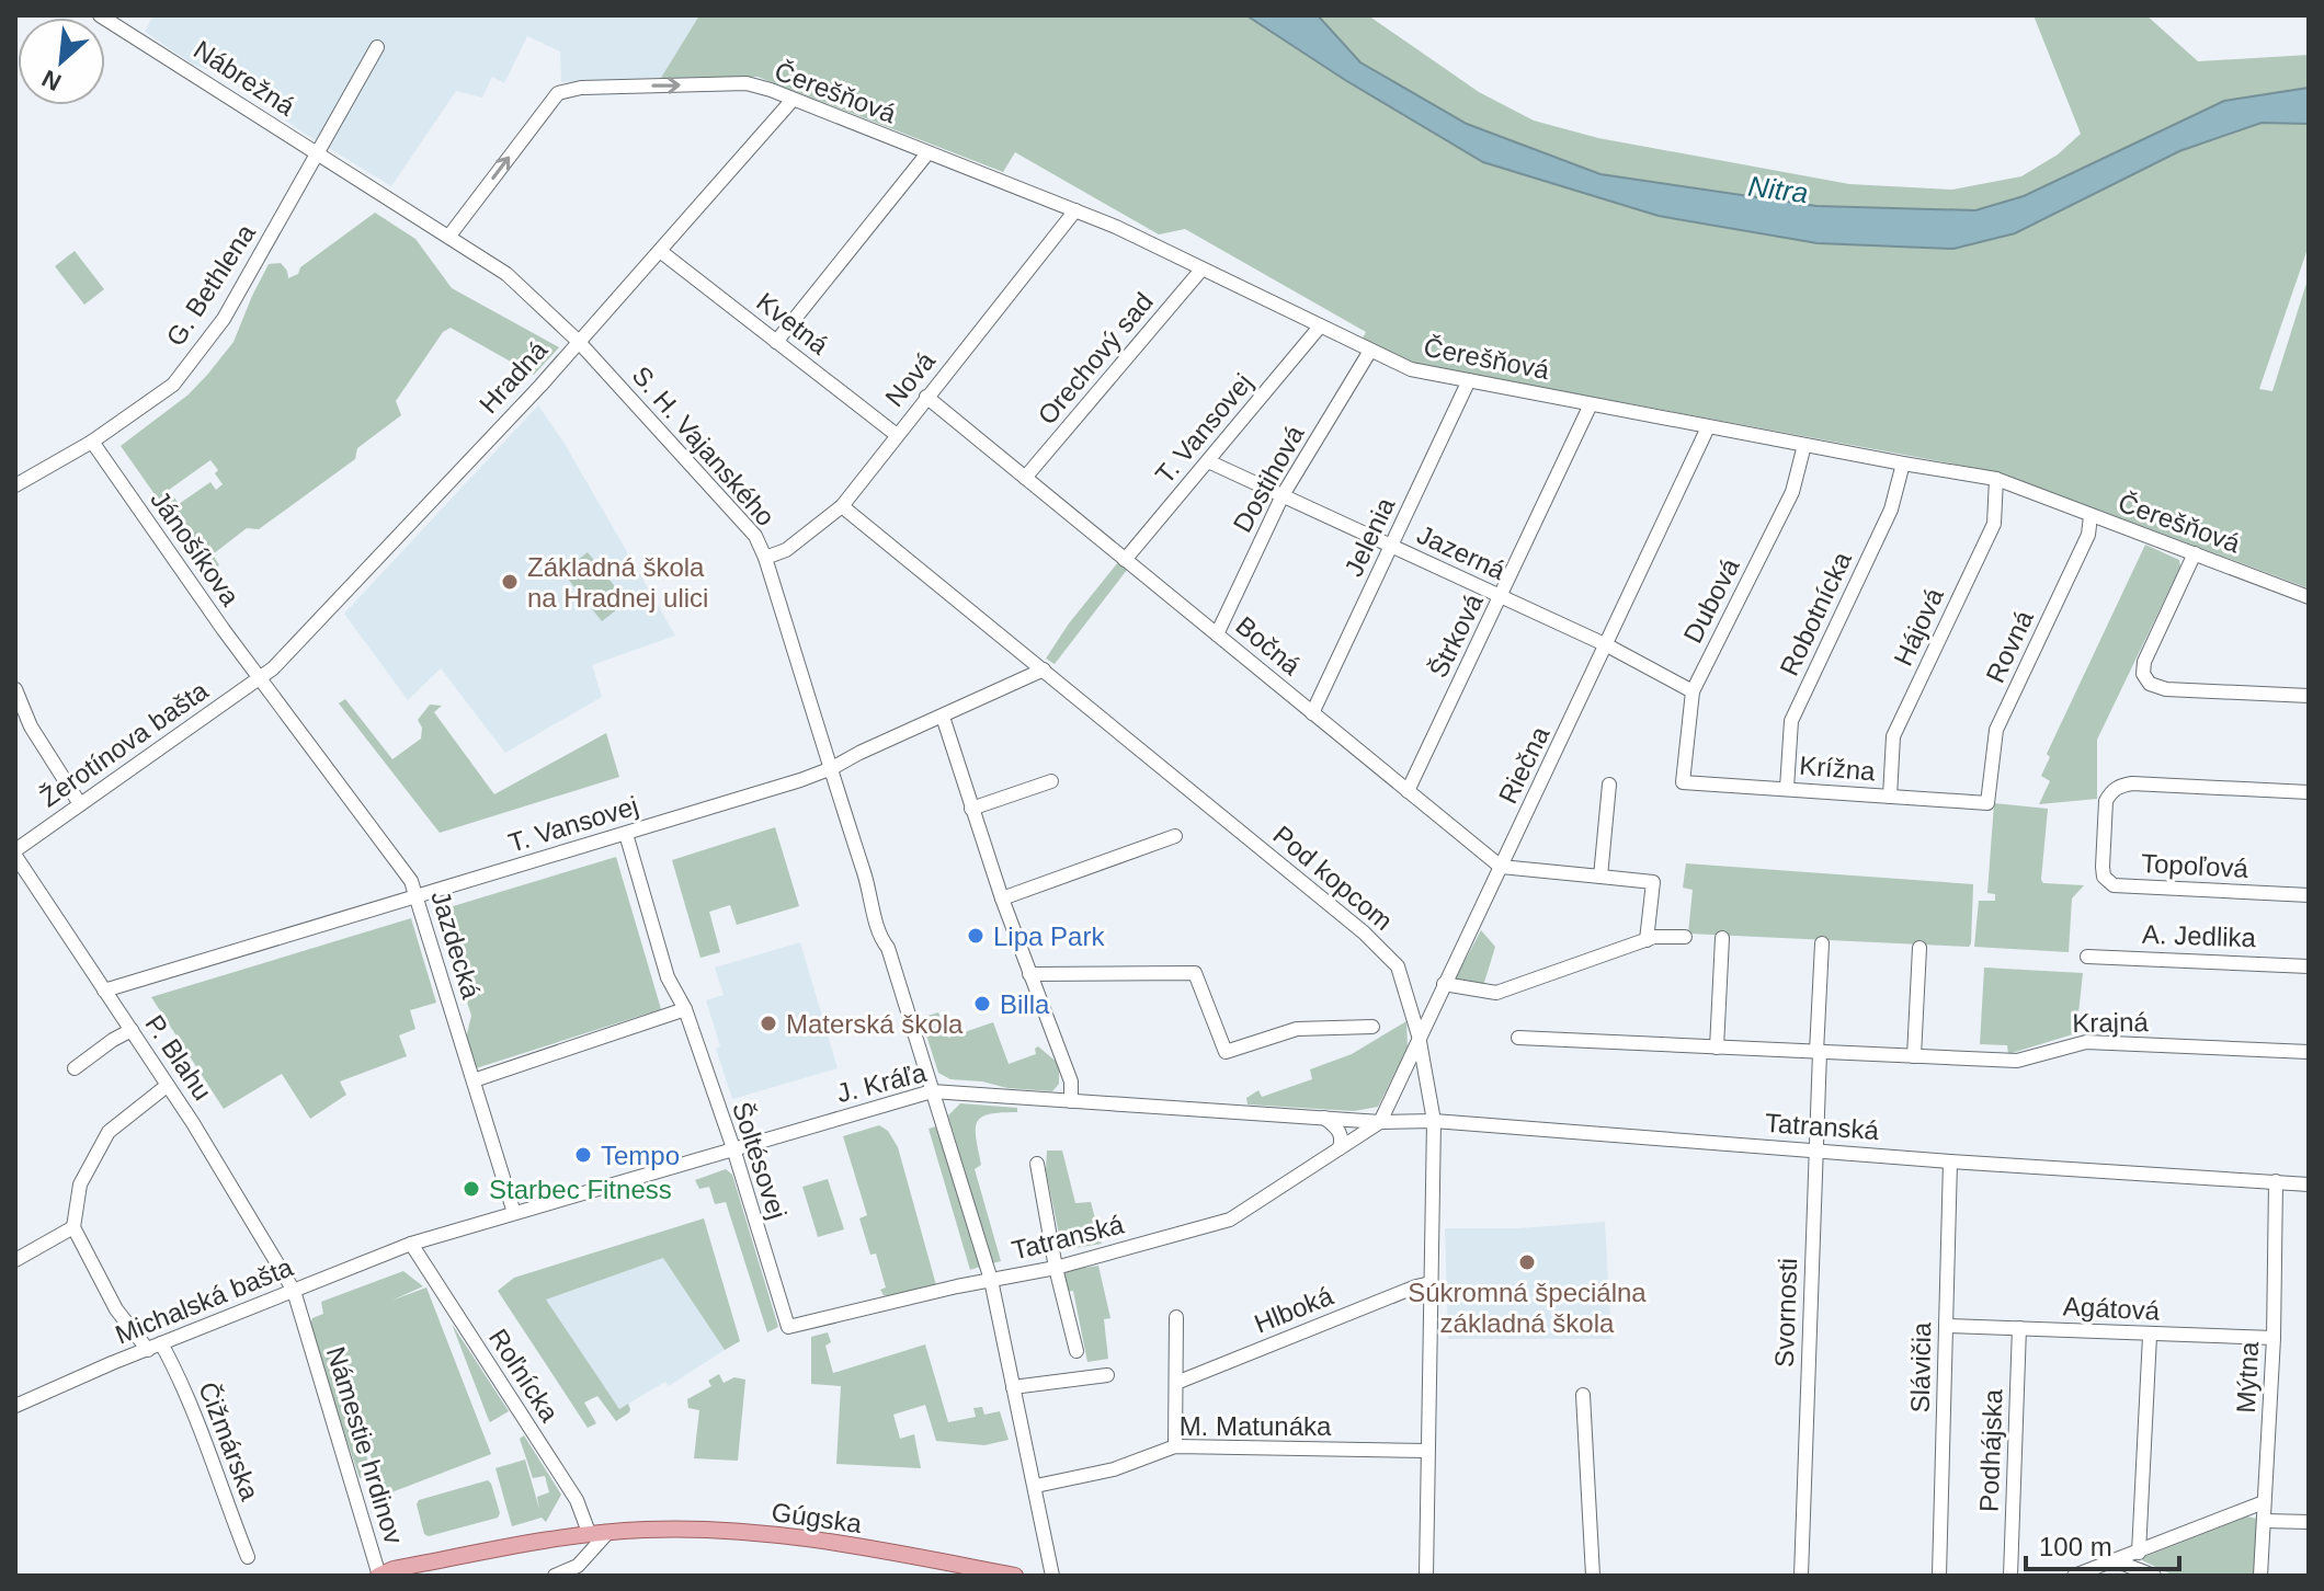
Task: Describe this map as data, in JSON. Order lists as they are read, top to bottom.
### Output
{
  "streets": {
    "main road": ["Námestie hrdinov", "Gúgska"],
    "street": [
      "Nábrežná",
      "Čerešňová",
      "G. Bethlena",
      "Kvetná",
      "Orechový sad",
      "Hradná",
      "Nová",
      "T. Vansovej",
      "S. H. Vajanského",
      "Dostihová",
      "Jelenia",
      "Jánošíkova",
      "Jazerná",
      "Dubová",
      "Robotnícka",
      "Hájová",
      "Štrková",
      "Bočná",
      "Rovná",
      "Žerotínova bašta",
      "Riečna",
      "Krížna",
      "Topoľová",
      "Pod kopcom",
      "A. Jedlika",
      "Jazdecká",
      "Krajná",
      "P. Blahu",
      "J. Kráľa",
      "Tatranská",
      "Šoltésovej",
      "Michalská bašta",
      "Agátová",
      "Hlboká",
      "Svornosti",
      "Slávičia",
      "Roľnícka",
      "Mýtna",
      "M. Matunáka",
      "Čižmárska",
      "Podhájska"
    ]
  },
  "crossings": [
    ["Nábrežná", "G. Bethlena"],
    ["Nábrežná", "S. H. Vajanského"],
    ["Čerešňová", "Orechový sad"],
    ["Čerešňová", "Hradná"],
    ["Čerešňová", "Nová"],
    ["Čerešňová", "T. Vansovej"],
    ["Čerešňová", "S. H. Vajanského"],
    ["Čerešňová", "Dostihová"],
    ["Čerešňová", "Jelenia"],
    ["Čerešňová", "Dubová"],
    ["Čerešňová", "Robotnícka"],
    ["Čerešňová", "Hájová"],
    ["Čerešňová", "Štrková"],
    ["Čerešňová", "Rovná"],
    ["Čerešňová", "Riečna"],
    ["G. Bethlena", "S. H. Vajanského"],
    ["G. Bethlena", "Jánošíkova"],
    ["Kvetná", "Hradná"],
    ["Kvetná", "Nová"],
    ["Orechový sad", "Bočná"],
    ["Hradná", "S. H. Vajanského"],
    ["Hradná", "Jánošíkova"],
    ["Hradná", "Žerotínova bašta"],
    ["Hradná", "Jazdecká"],
    ["Nová", "S. H. Vajanského"],
    ["Nová", "Bočná"],
    ["Nová", "Pod kopcom"],
    ["T. Vansovej", "S. H. Vajanského"],
    ["T. Vansovej", "Jazerná"],
    ["T. Vansovej", "Bočná"],
    ["T. Vansovej", "Pod kopcom"],
    ["T. Vansovej", "Jazdecká"],
    ["T. Vansovej", "P. Blahu"],
    ["T. Vansovej", "Šoltésovej"],
    ["S. H. Vajanského", "J. Kráľa"],
    ["S. H. Vajanského", "Tatranská"],
    ["S. H. Vajanského", "M. Matunáka"],
    ["Dostihová", "Jazerná"],
    ["Dostihová", "Bočná"],
    ["Jelenia", "Jazerná"],
    ["Jelenia", "Bočná"],
    ["Jánošíkova", "Žerotínova bašta"],
    ["Jánošíkova", "Jazdecká"],
    ["Jazerná", "Dubová"],
    ["Jazerná", "Štrková"],
    ["Jazerná", "Riečna"],
    ["Dubová", "Krížna"],
    ["Robotnícka", "Krížna"],
    ["Hájová", "Krížna"],
    ["Štrková", "Bočná"],
    ["Bočná", "Riečna"],
    ["Rovná", "Krížna"],
    ["Žerotínova bašta", "Jazdecká"],
    ["Žerotínova bašta", "P. Blahu"],
    ["Riečna", "Pod kopcom"],
    ["Riečna", "J. Kráľa"],
    ["Riečna", "Tatranská"],
    ["Pod kopcom", "Tatranská"],
    ["Pod kopcom", "Hlboká"],
    ["Pod kopcom", "M. Matunáka"],
    ["Jazdecká", "J. Kráľa"],
    ["Krajná", "Svornosti"],
    ["P. Blahu", "Michalská bašta"],
    ["P. Blahu", "Námestie hrdinov"],
    ["J. Kráľa", "Tatranská"],
    ["J. Kráľa", "Šoltésovej"],
    ["J. Kráľa", "Michalská bašta"],
    ["J. Kráľa", "Roľnícka"],
    ["Tatranská", "Šoltésovej"],
    ["Tatranská", "Svornosti"],
    ["Tatranská", "Slávičia"],
    ["Tatranská", "Mýtna"],
    ["Michalská bašta", "Roľnícka"],
    ["Michalská bašta", "Čižmárska"],
    ["Michalská bašta", "Námestie hrdinov"],
    ["Agátová", "Slávičia"],
    ["Agátová", "Mýtna"],
    ["Agátová", "Podhájska"],
    ["Roľnícka", "Námestie hrdinov"],
    ["Námestie hrdinov", "Gúgska"]
  ],
  "water": ["Nitra"],
  "places": [
    "Základná škola na Hradnej ulici",
    "Lipa Park",
    "Billa",
    "Materská škola",
    "Tempo",
    "Starbec Fitness",
    "Súkromná špeciálna základná škola"
  ],
  "scale_bar": "100 m",
  "north": "bottom left"
}
